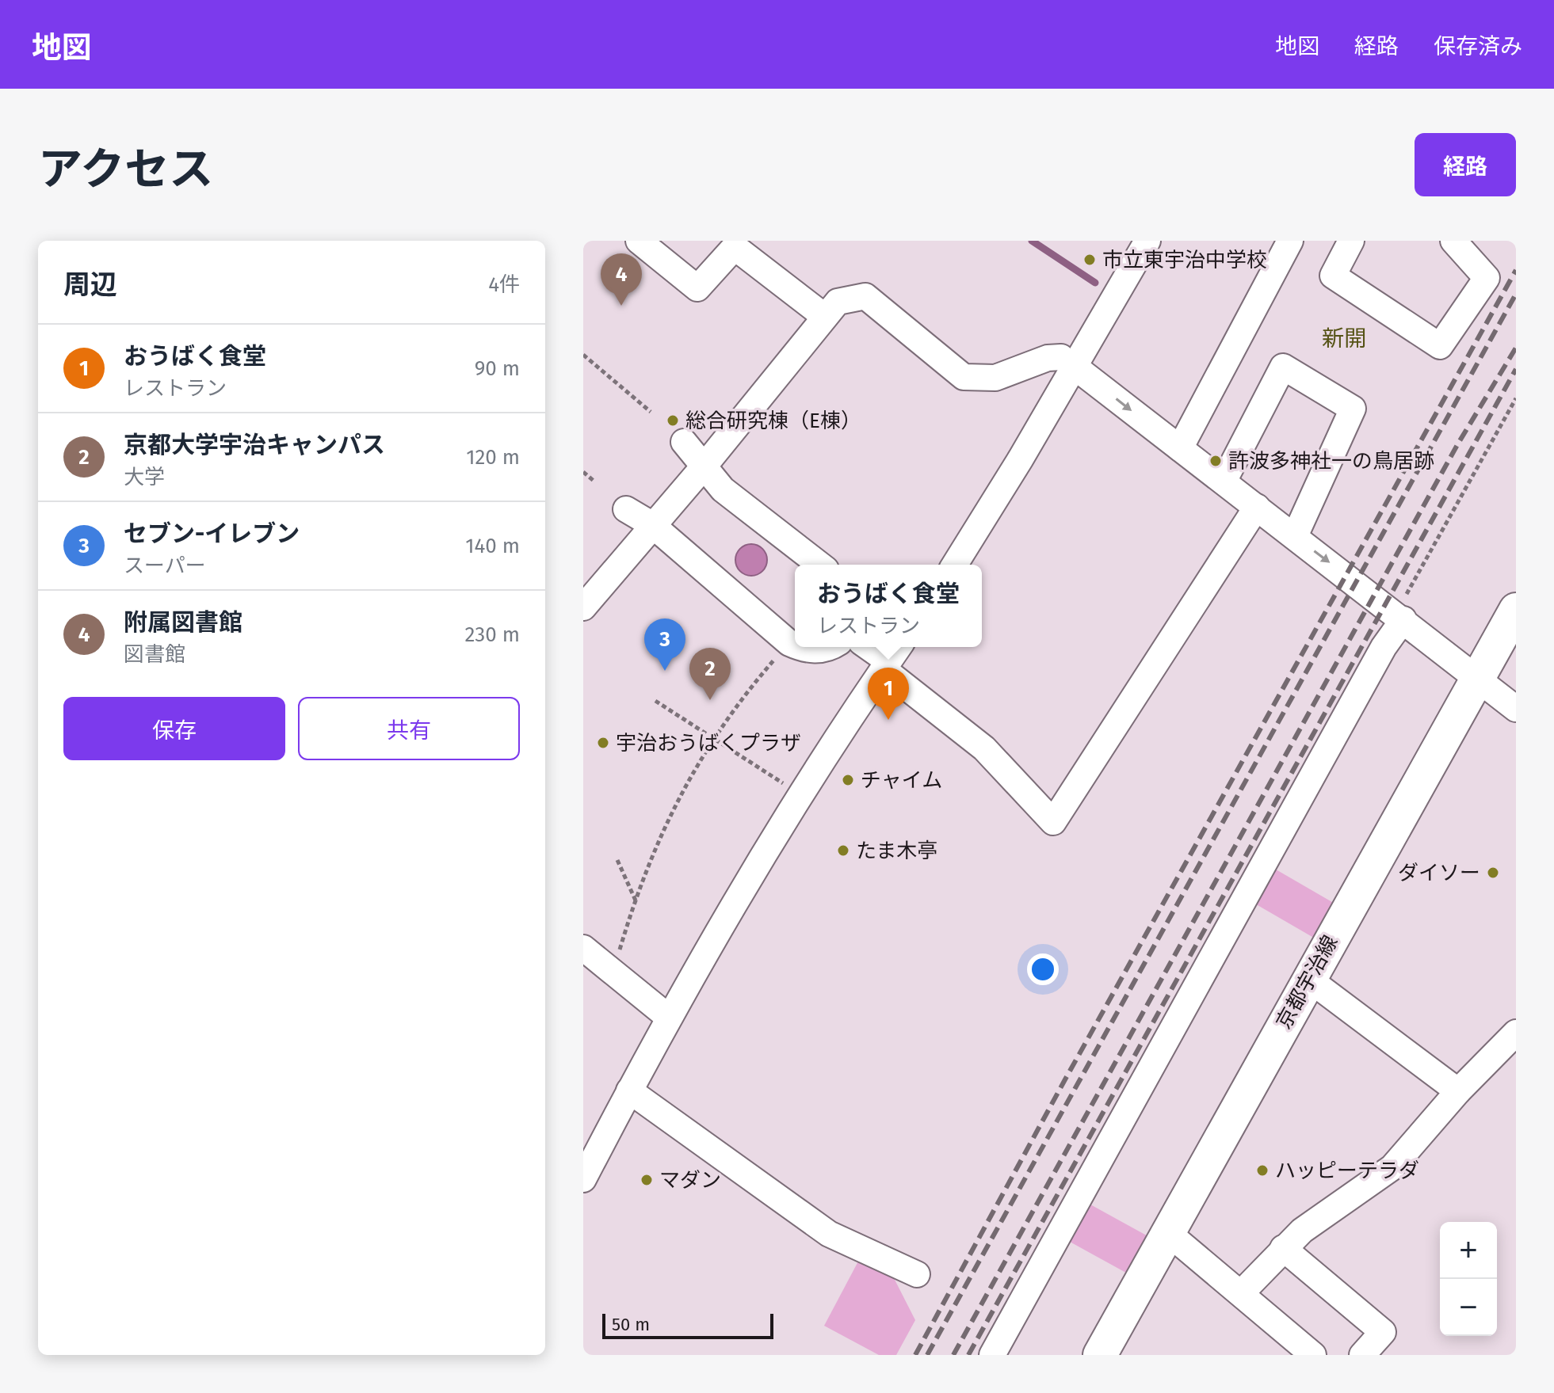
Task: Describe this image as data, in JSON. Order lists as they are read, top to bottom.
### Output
{
  "streets": {
    "main road": ["京都宇治線"]
  },
  "districts": ["新開"],
  "places": [
    "市立東宇治中学校",
    "総合研究棟（E棟）",
    "許波多神社一の鳥居跡",
    "宇治おうばくプラザ",
    "チャイム",
    "たま木亭",
    "ダイソー",
    "ハッピーテラダ",
    "マダン"
  ],
  "scale_bar": "50 m",
  "page": {
    "header": "地図",
    "nav": ["地図", "経路", "保存済み"],
    "title": "アクセス",
    "buttons": [
      "経路",
      ["保存", "共有"]
    ],
    "heading": ["周辺", "4件"],
    "pins": [
      "4",
      "3",
      "2",
      "1"
    ],
    "list": [
      {
        "mark": "1",
        "name": "おうばく食堂",
        "note": "レストラン",
        "value": "90 m"
      },
      {
        "mark": "2",
        "name": "京都大学宇治キャンパス",
        "note": "大学",
        "value": "120 m"
      },
      {
        "mark": "3",
        "name": "セブン-イレブン",
        "note": "スーパー",
        "value": "140 m"
      },
      {
        "mark": "4",
        "name": "附属図書館",
        "note": "図書館",
        "value": "230 m"
      }
    ],
    "popup": ["おうばく食堂", "レストラン"],
    "map_buttons": ["+", "−"],
    "scale": "50 m"
  }
}
